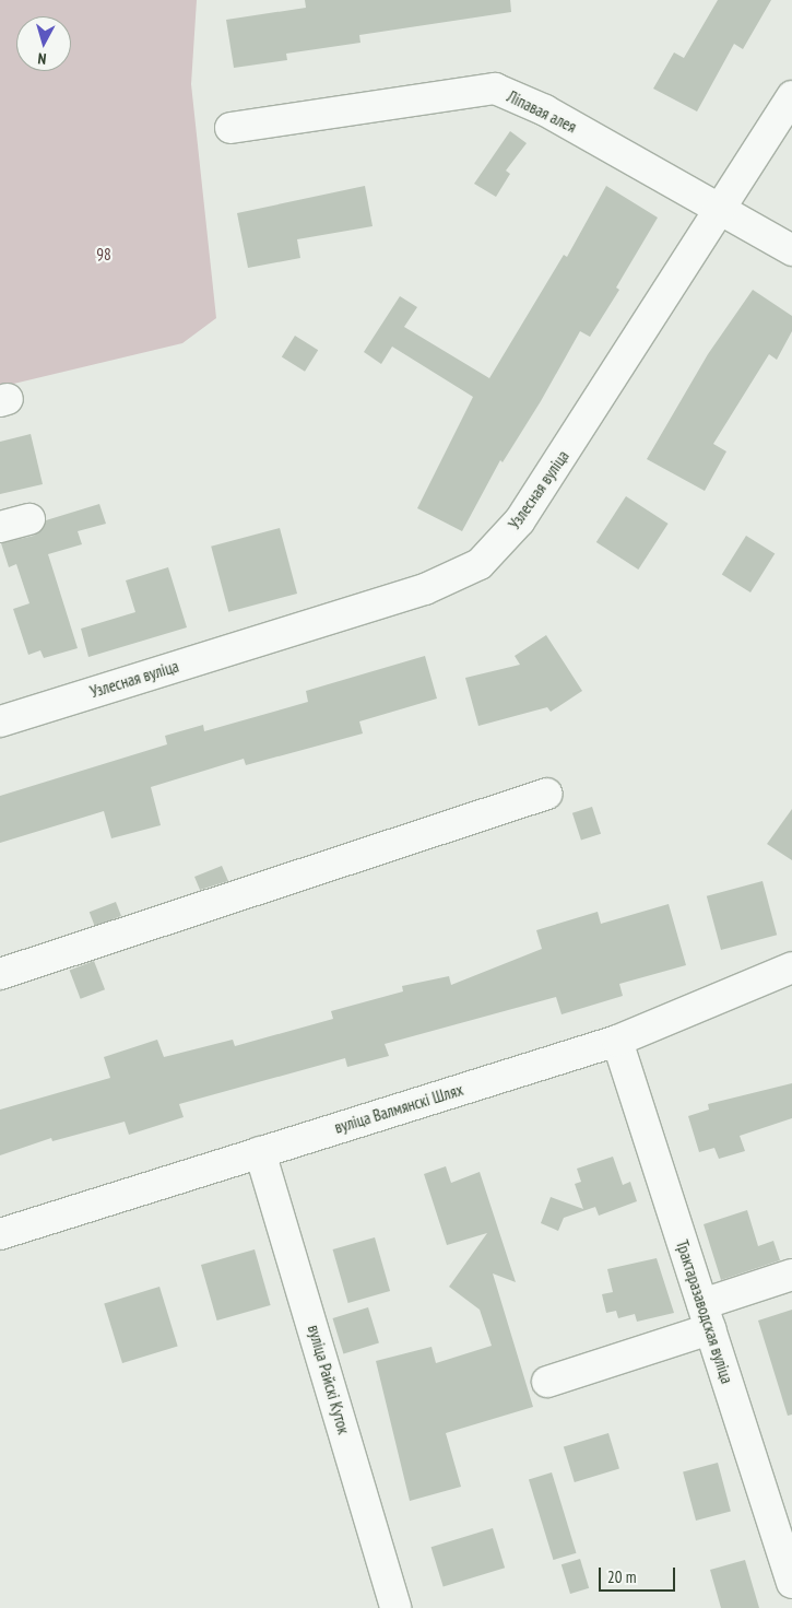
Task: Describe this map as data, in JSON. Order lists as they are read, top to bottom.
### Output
{
  "streets": {
    "street": [
      "Ліпавая алея",
      "Узлесная вуліца",
      "вуліца Валмянскі Шлях",
      "Трактаразаводская вуліца",
      "вуліца Райскі Куток"
    ]
  },
  "crossings": [
    ["Ліпавая алея", "Узлесная вуліца"],
    ["вуліца Валмянскі Шлях", "Трактаразаводская вуліца"],
    ["вуліца Валмянскі Шлях", "вуліца Райскі Куток"]
  ],
  "parks": ["98"],
  "scale_bar": "20 m",
  "north": "bottom"
}
